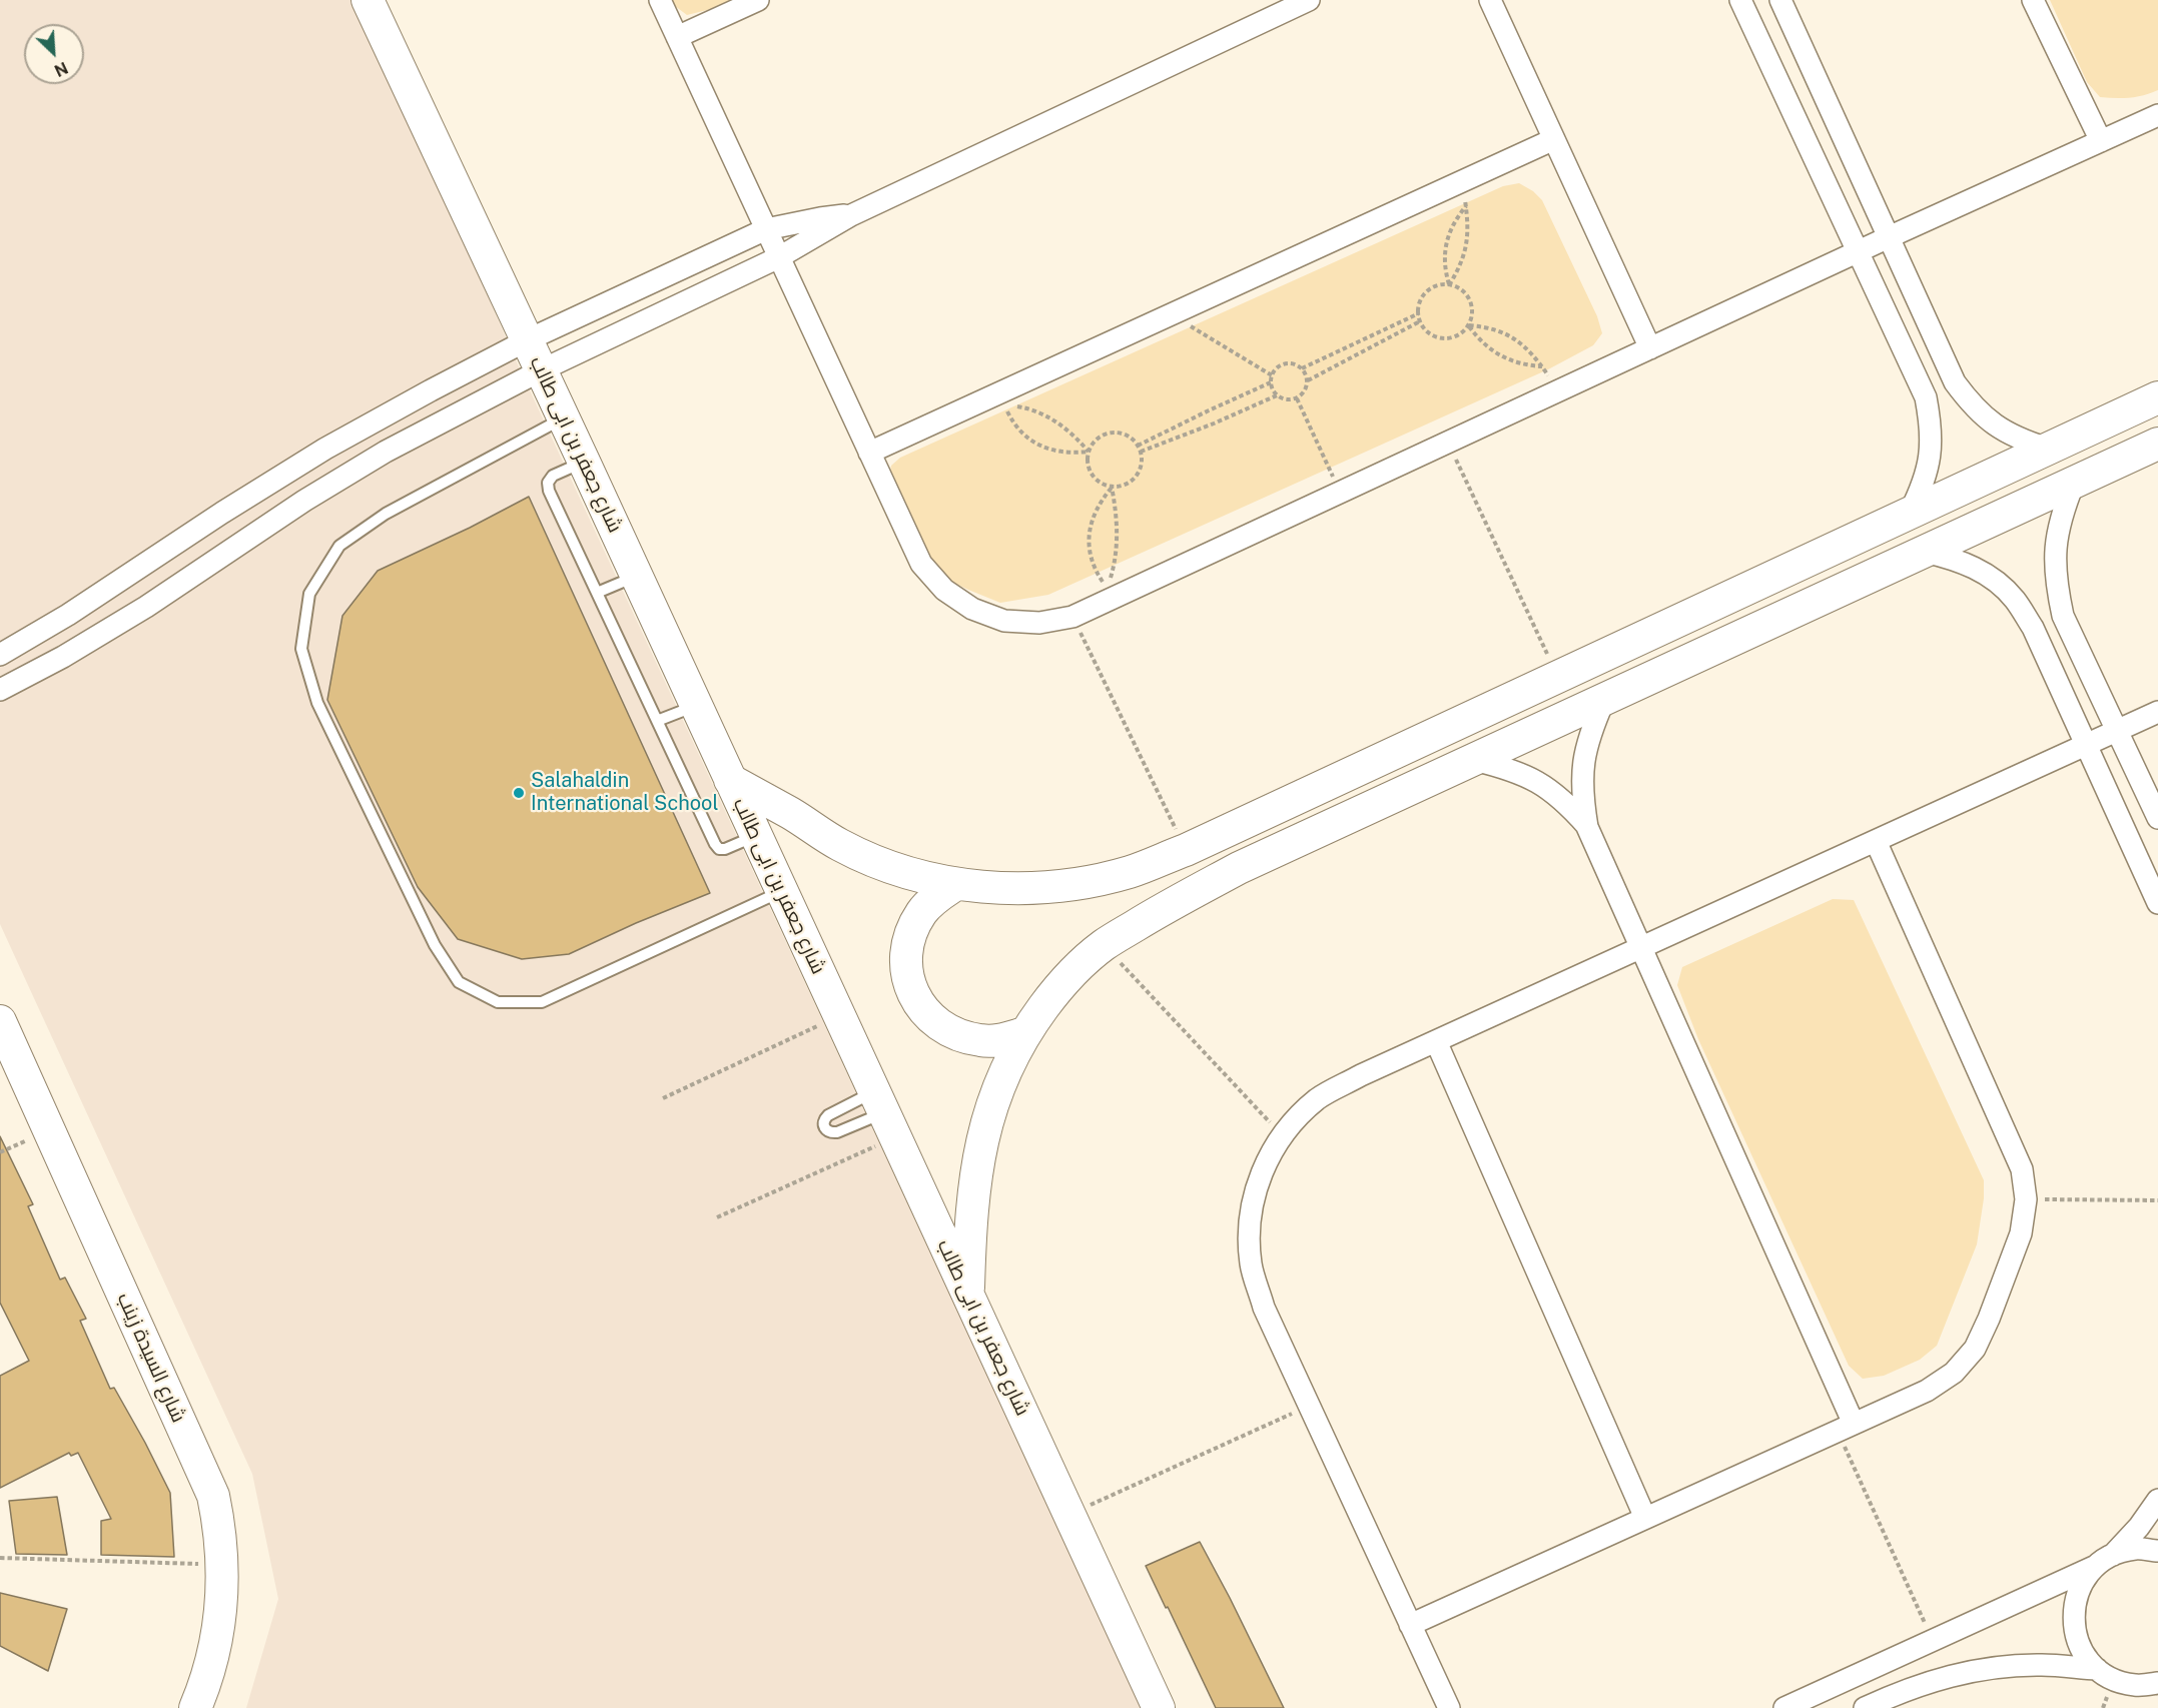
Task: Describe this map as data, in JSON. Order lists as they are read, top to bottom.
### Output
{
  "streets": {
    "street": ["شارع جعفر بن ابى طالب", "شارع السيدة زينب"]
  },
  "places": ["Salahaldin International School"],
  "north": "bottom right"
}
